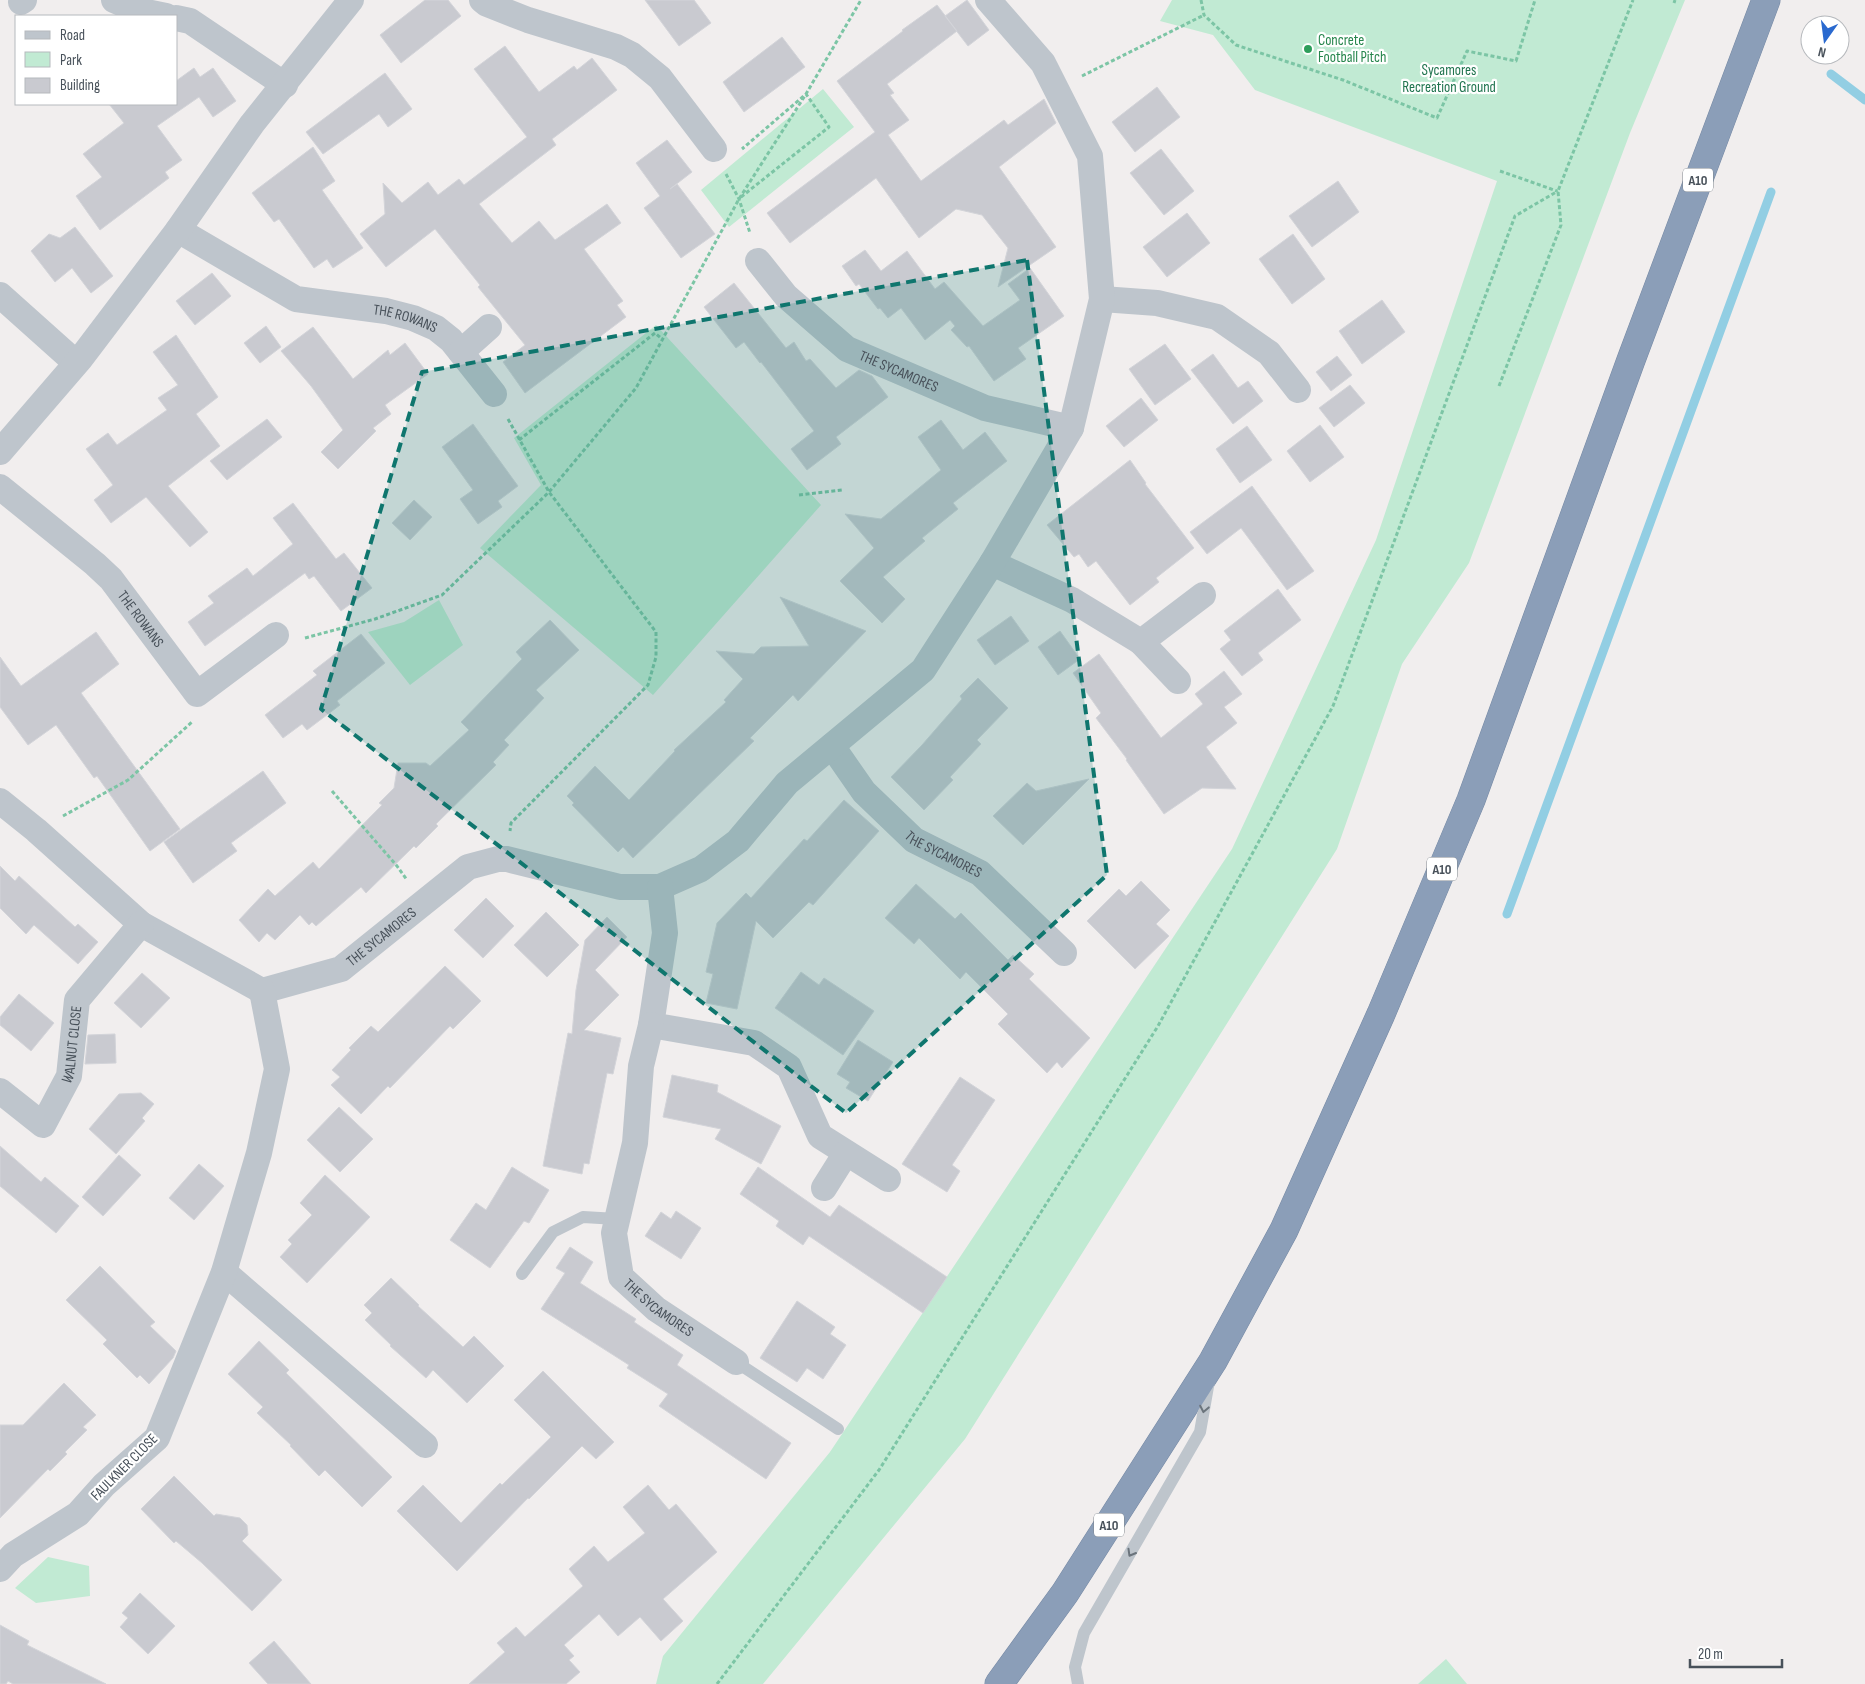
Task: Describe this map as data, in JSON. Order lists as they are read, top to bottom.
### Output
{
  "streets": {
    "highway": ["A10"],
    "street": [
      "THE ROWANS",
      "THE SYCAMORES",
      "WALNUT CLOSE",
      "FAULKNER CLOSE"
    ]
  },
  "crossings": [
    ["THE SYCAMORES", "FAULKNER CLOSE"]
  ],
  "parks": ["Sycamores Recreation Ground"],
  "places": ["Concrete Football Pitch"],
  "legend": ["Road", "Park", "Building"],
  "scale_bar": "20 m",
  "north": "bottom"
}
